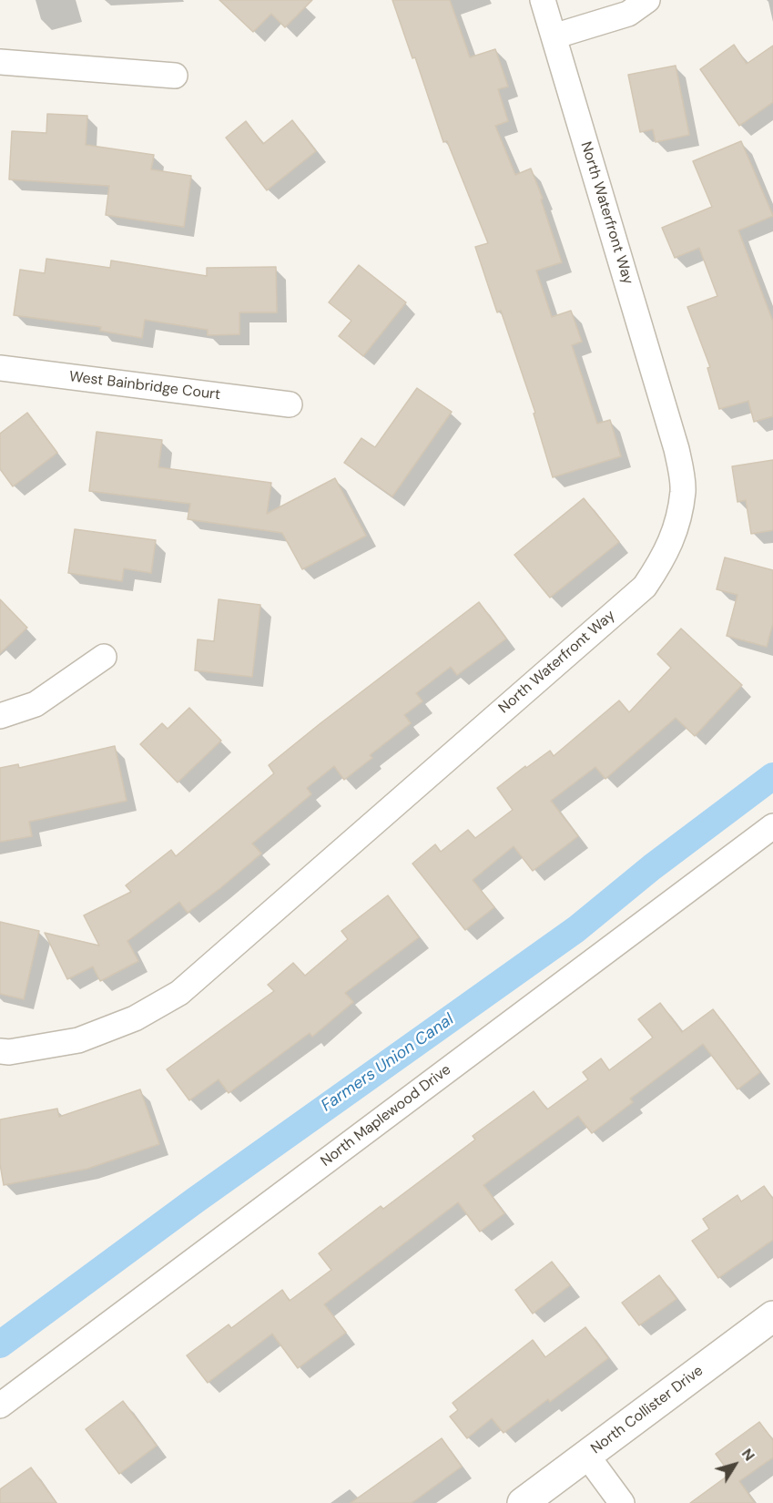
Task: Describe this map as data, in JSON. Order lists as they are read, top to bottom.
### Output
{
  "streets": {
    "street": [
      "North Waterfront Way",
      "West Bainbridge Court",
      "North Maplewood Drive",
      "North Collister Drive"
    ]
  },
  "water": ["Farmers Union Canal"],
  "north": "top right"
}
